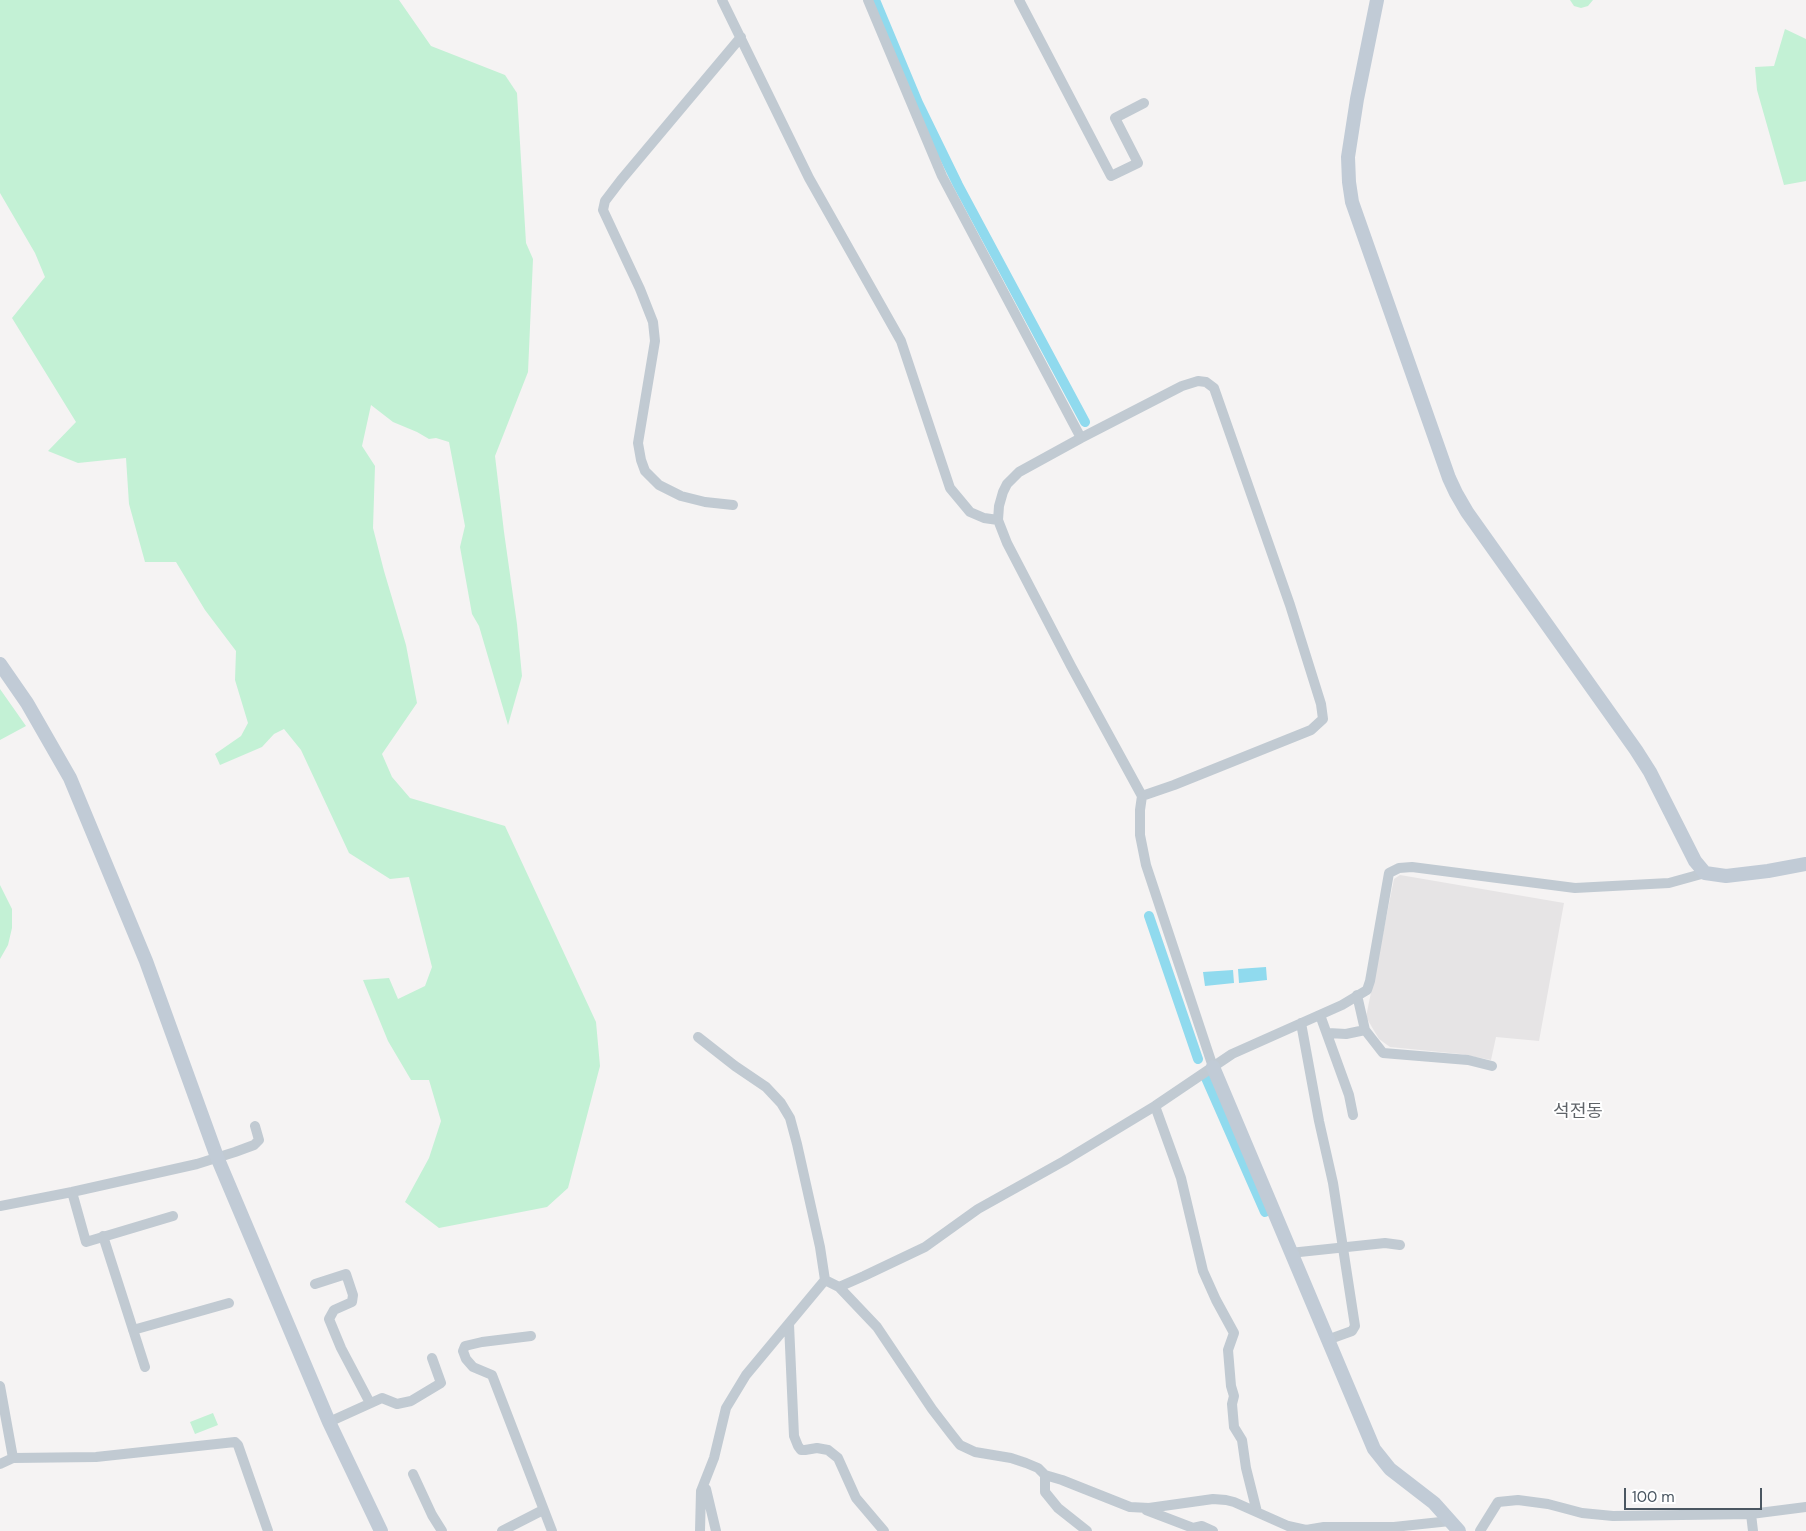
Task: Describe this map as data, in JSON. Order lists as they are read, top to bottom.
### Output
{
  "districts": ["석전동"],
  "scale_bar": "100 m"
}
